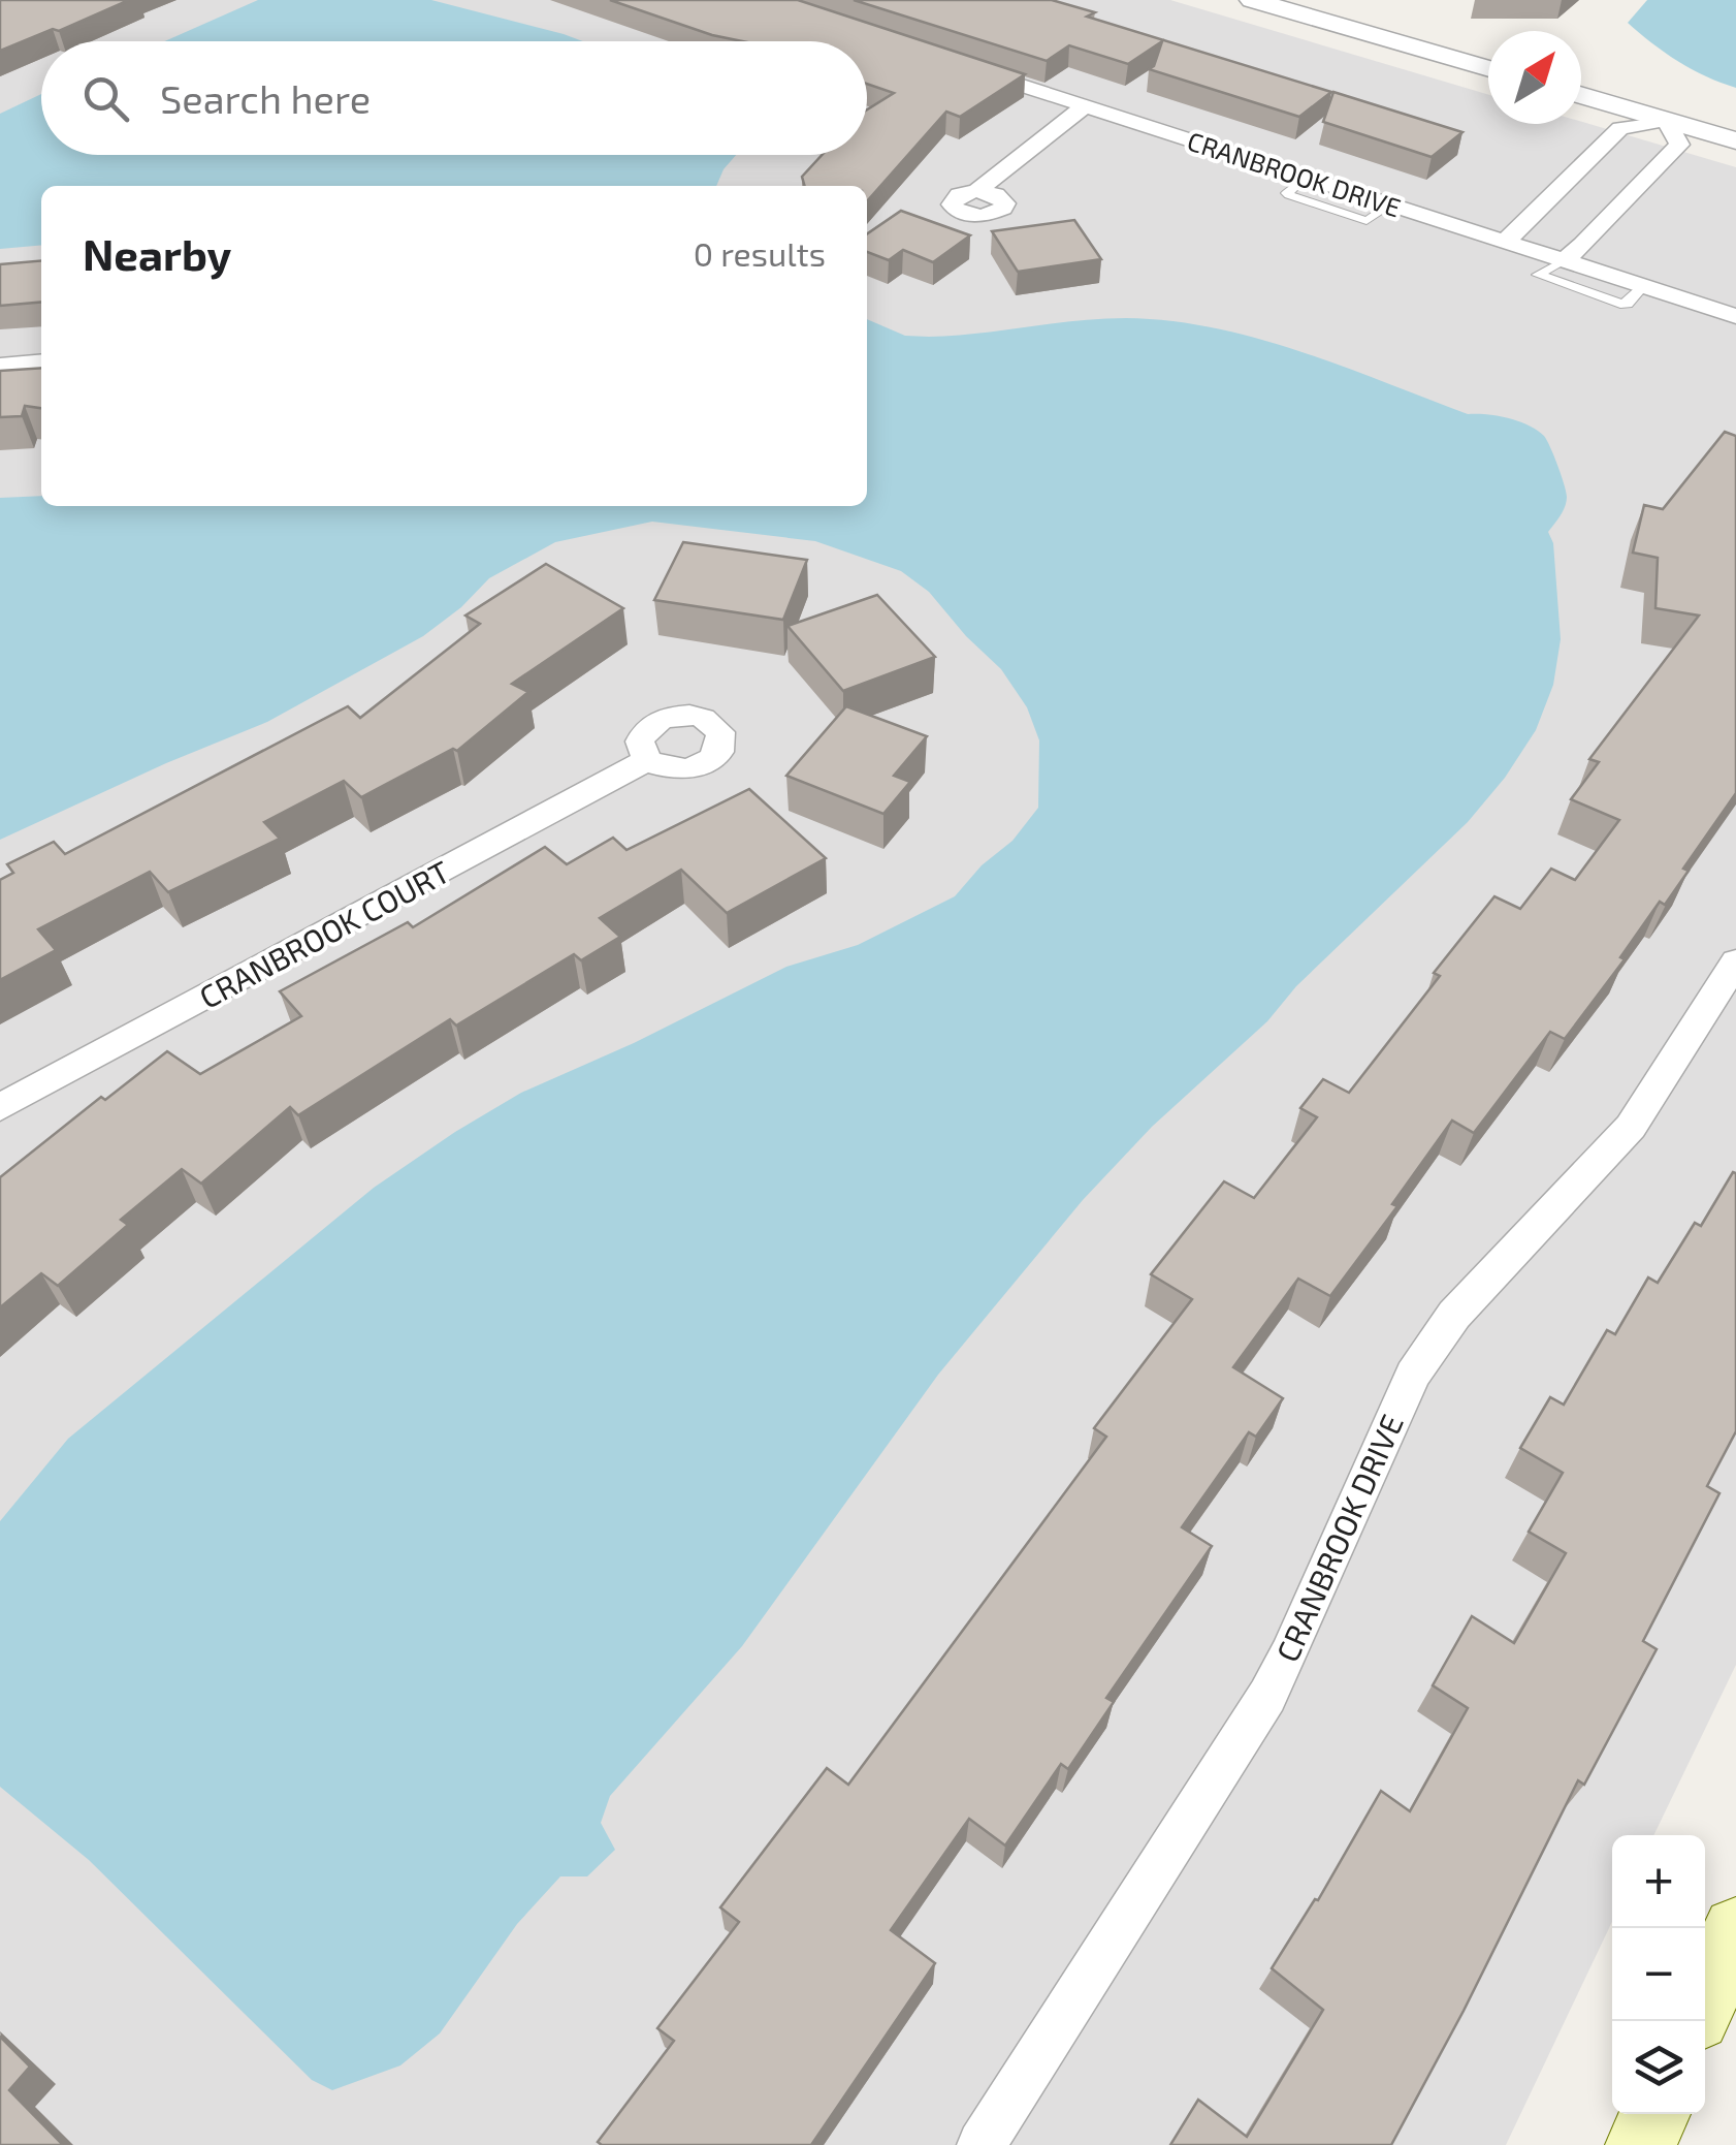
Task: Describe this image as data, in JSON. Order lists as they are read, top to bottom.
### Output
{
  "streets": {
    "street": ["CRANBROOK DRIVE", "CRANBROOK COURT"]
  },
  "north": "top right",
  "page": {
    "search": "Search here",
    "heading": ["Nearby", "0 results"],
    "map_buttons": ["+", "−"]
  }
}
